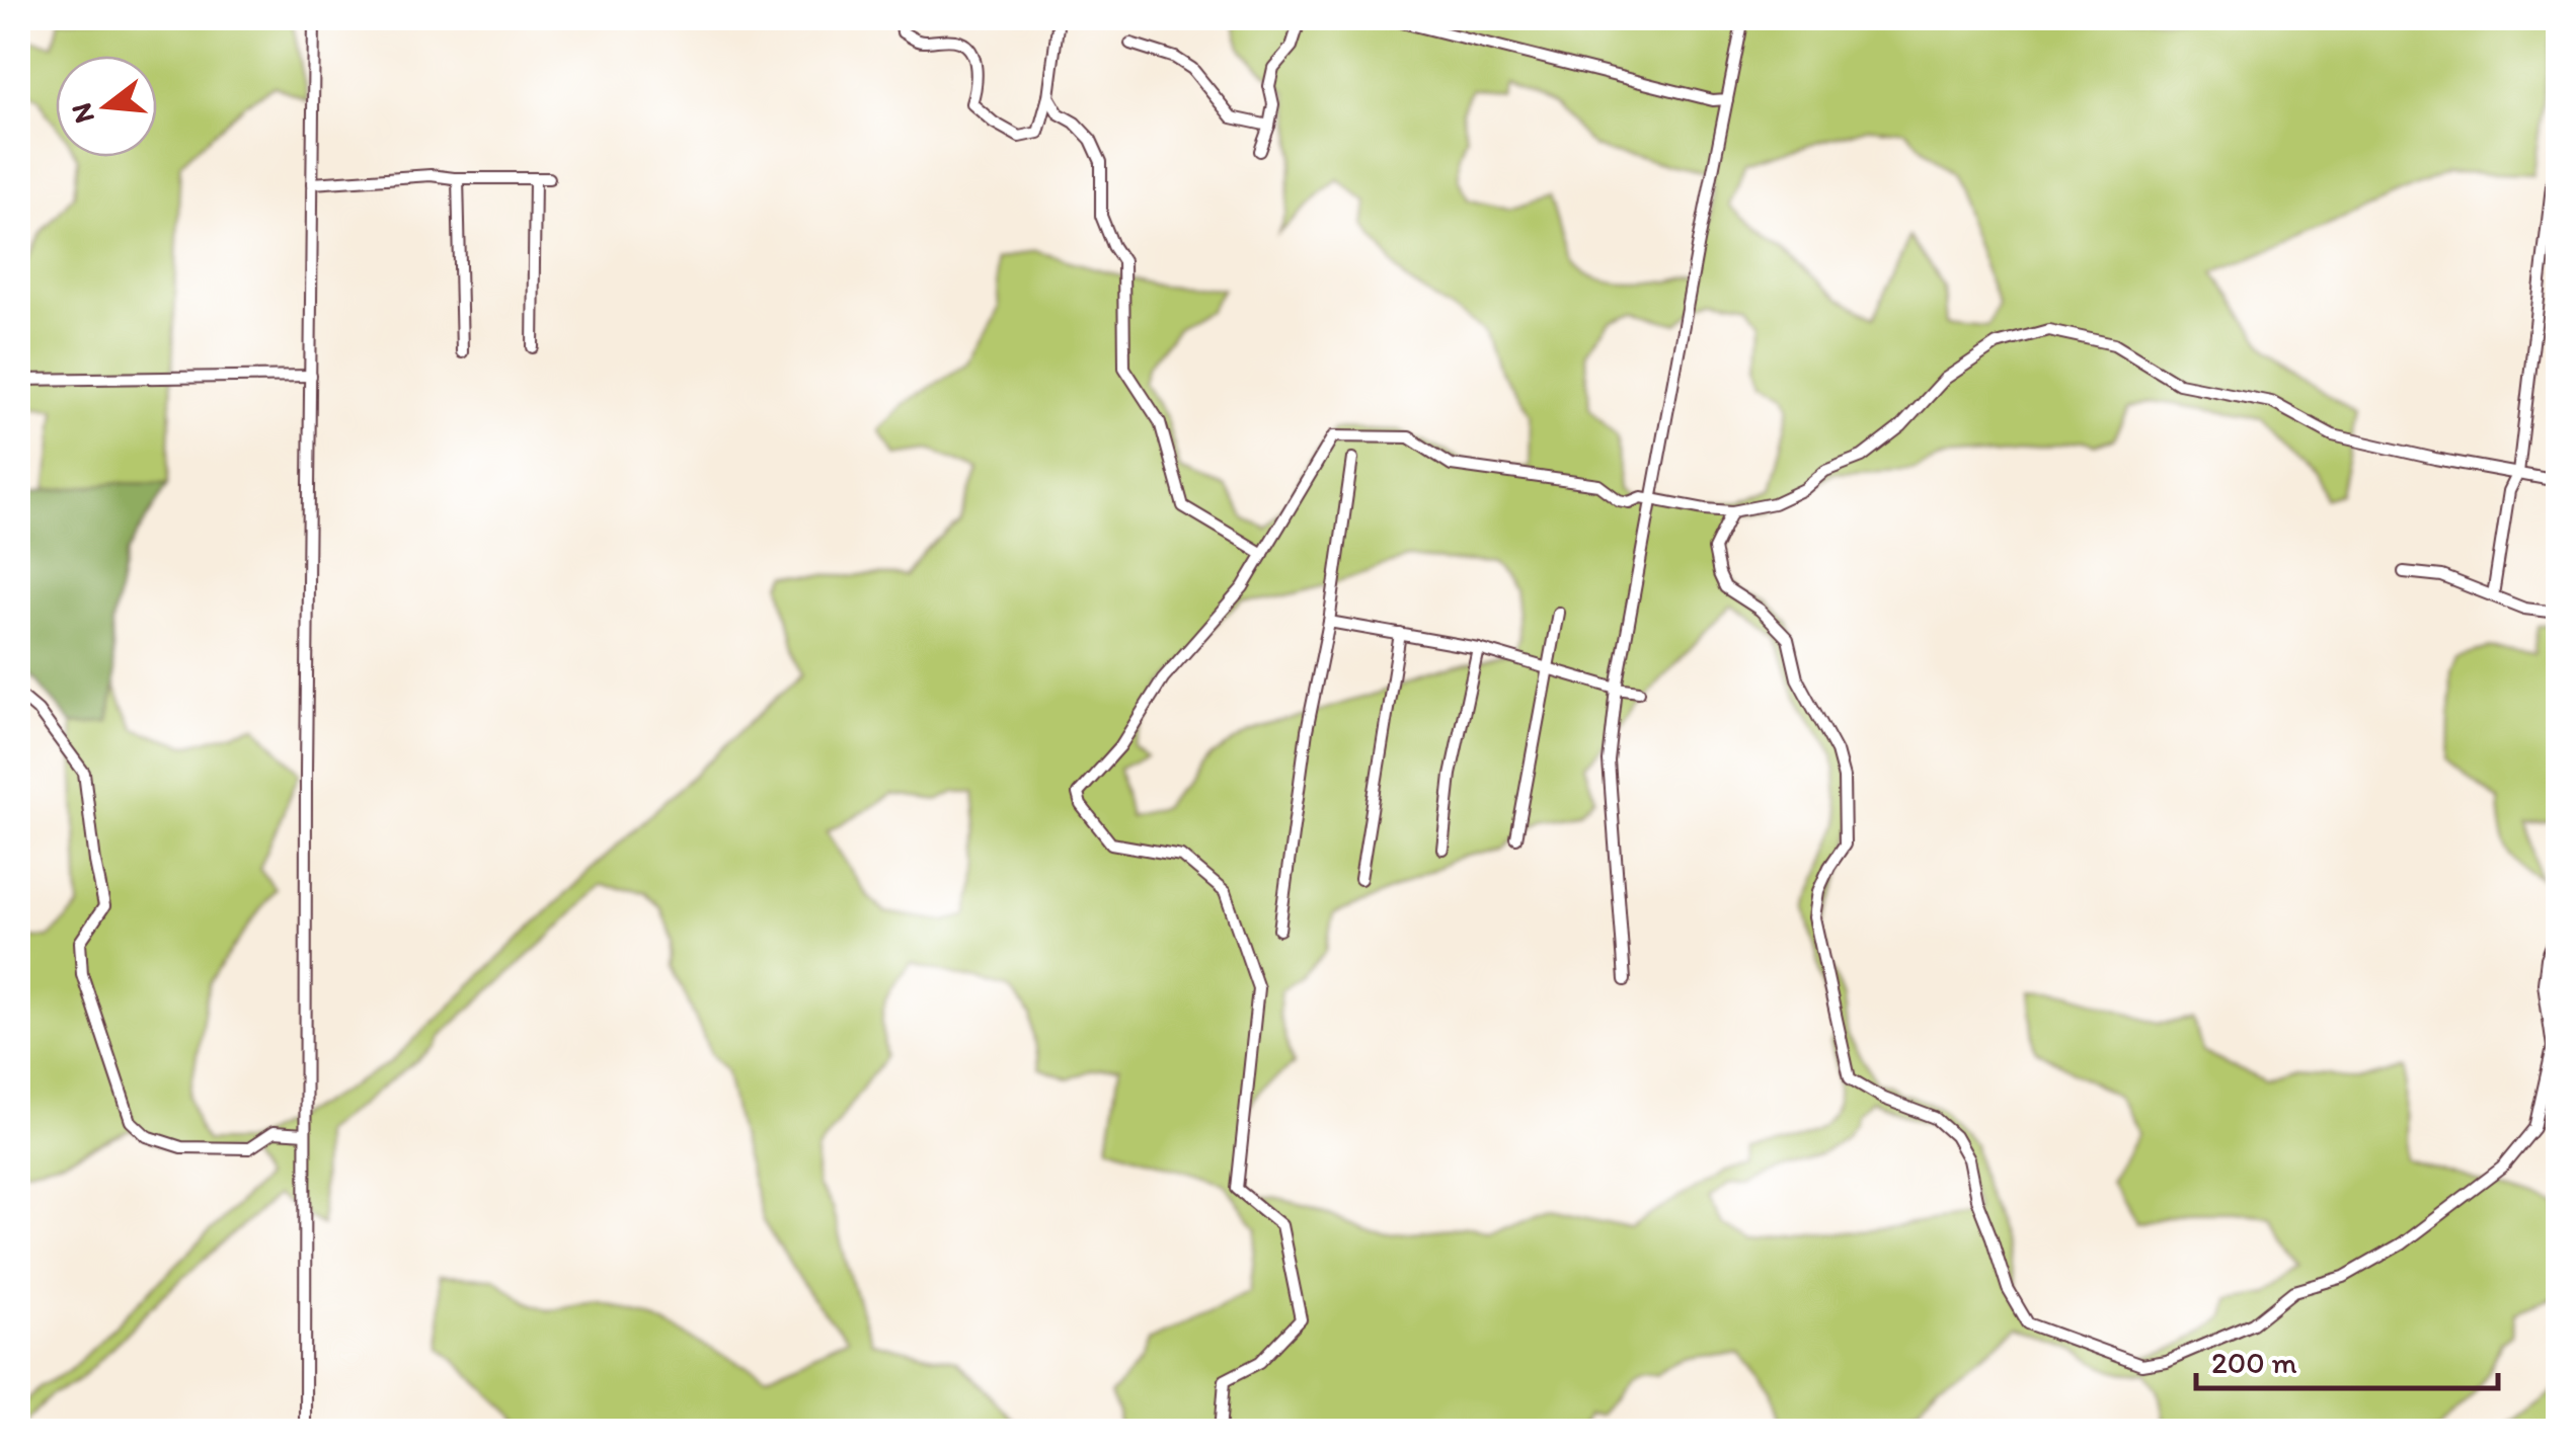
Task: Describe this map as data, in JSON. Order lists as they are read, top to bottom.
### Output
{
  "scale_bar": "200 m",
  "north": "left"
}
